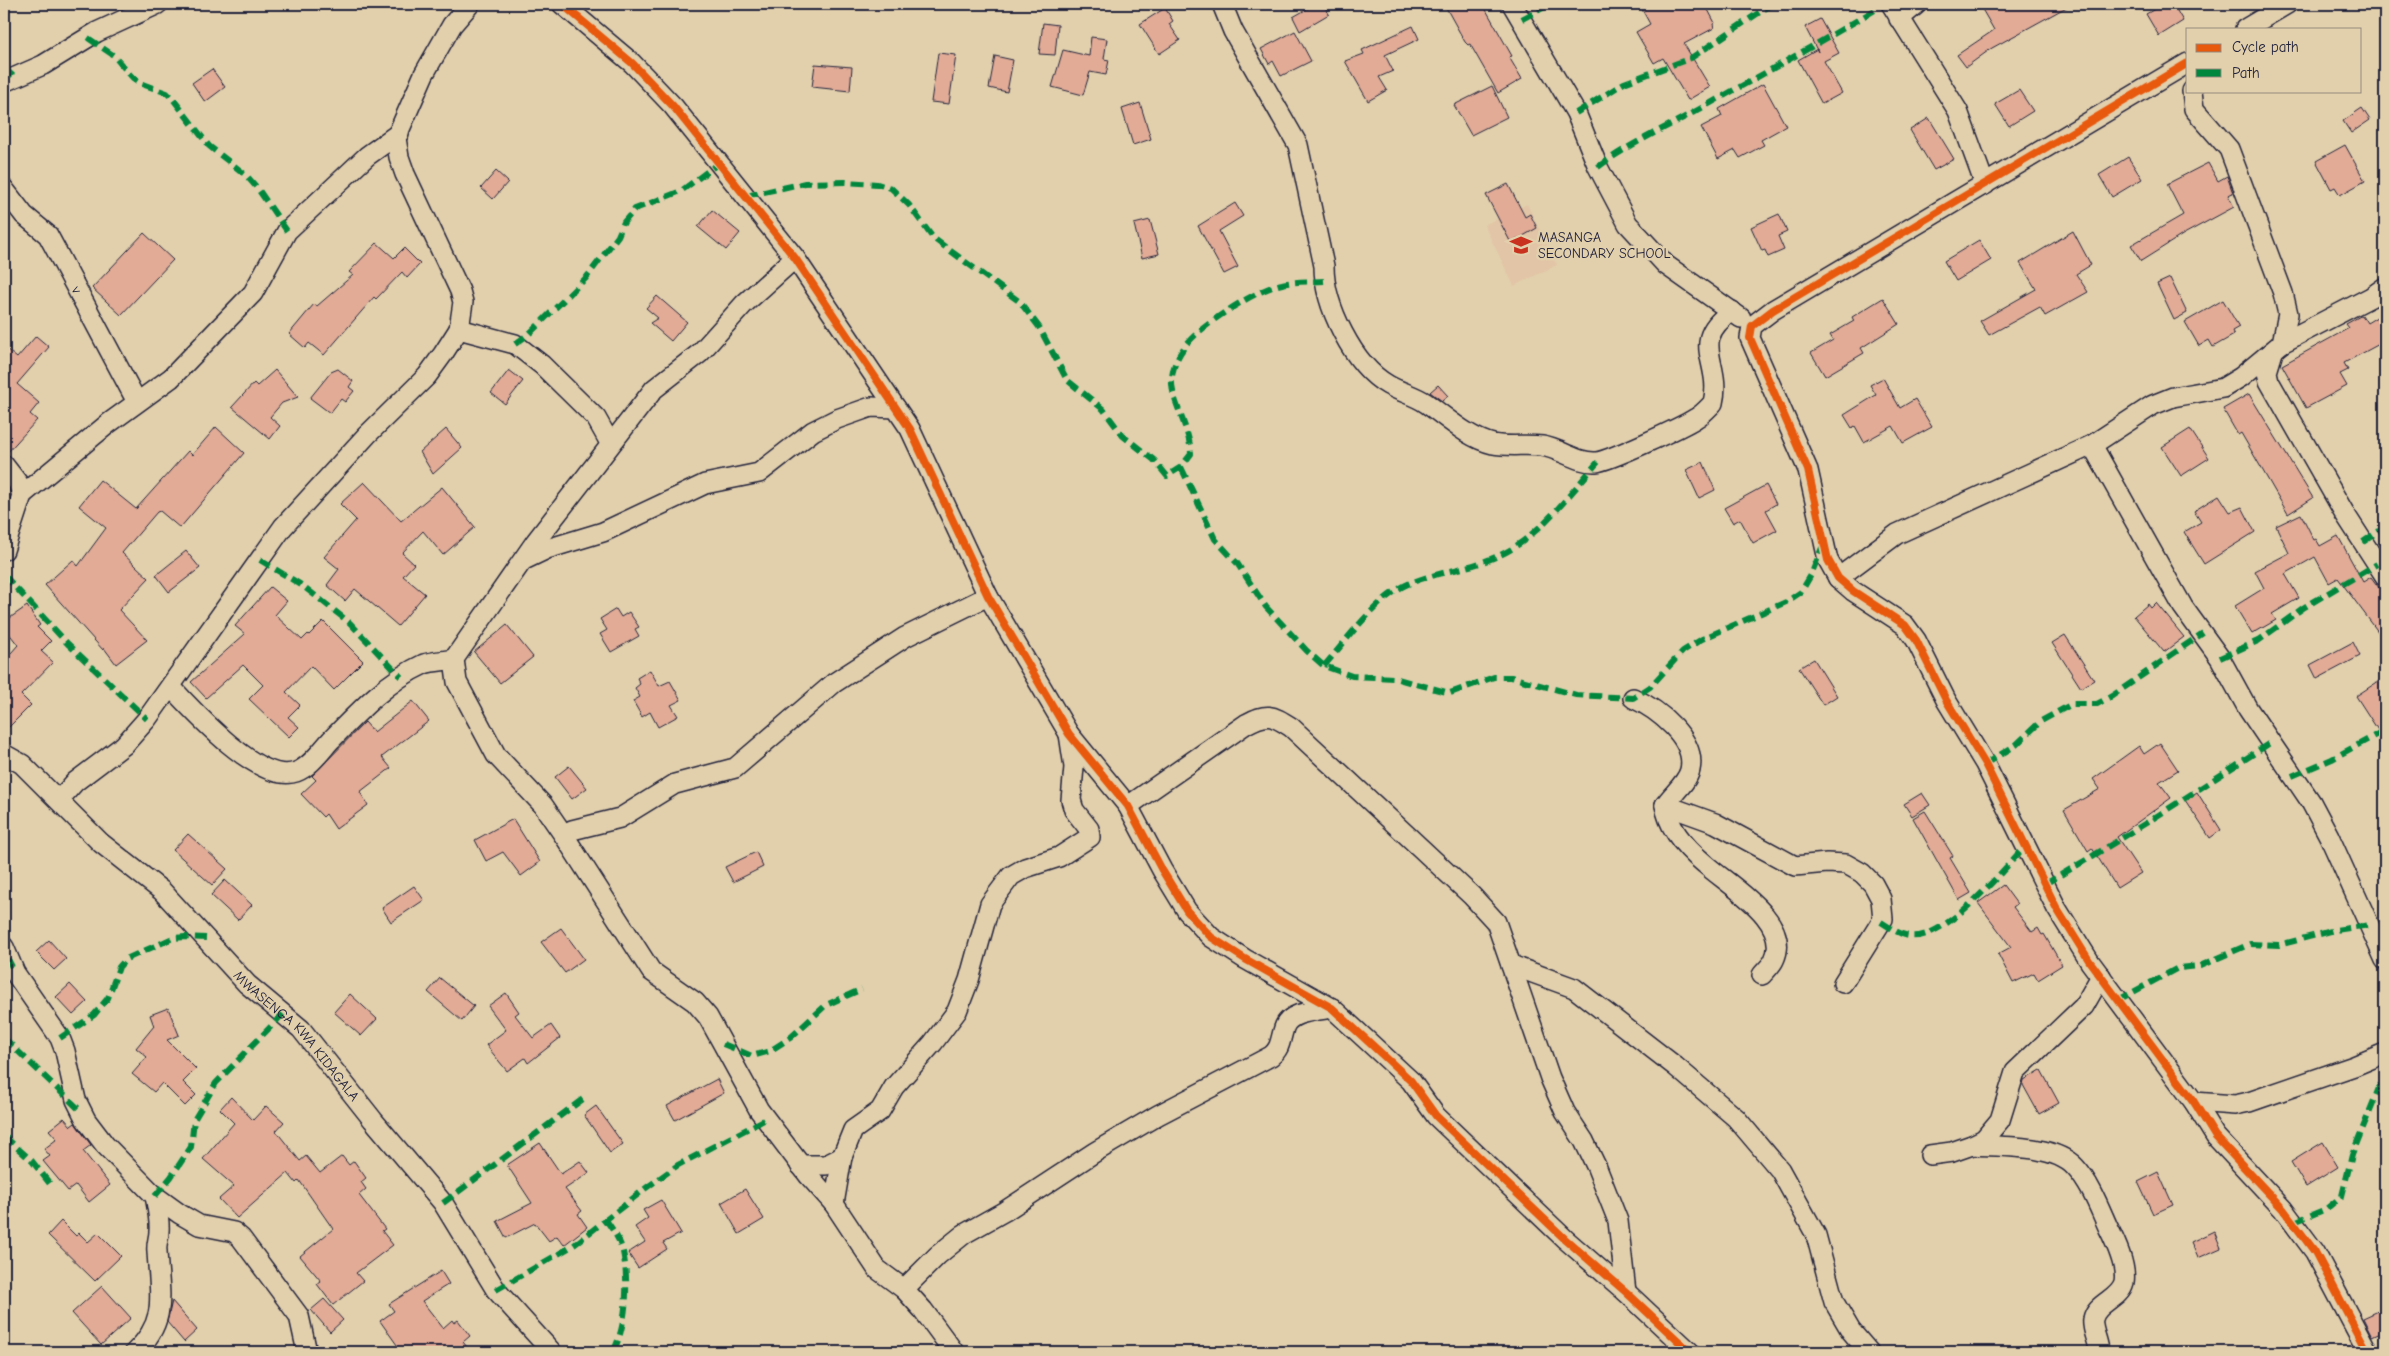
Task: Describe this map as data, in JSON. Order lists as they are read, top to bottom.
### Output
{
  "streets": {
    "street": ["v", "MWASENGA KWA KIDAGALA"]
  },
  "places": {
    "school or university": ["MASANGA SECONDARY SCHOOL"]
  },
  "legend": ["Cycle path", "Path"]
}
